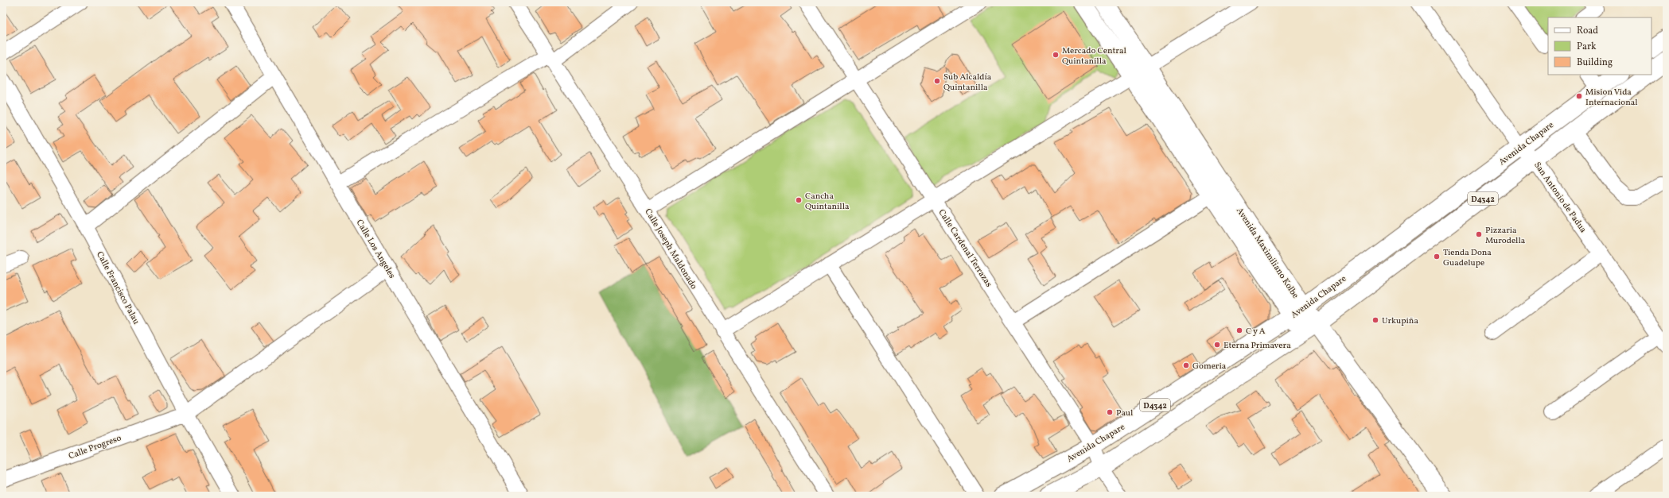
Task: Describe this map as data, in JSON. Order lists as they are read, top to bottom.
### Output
{
  "streets": {
    "main road": ["Avenida Chapare", "D4342", "Avenida Maximiliano Kolbe"],
    "street": [
      "San Antonio de Padua",
      "Calle Cardenal Terrazas",
      "Calle Los Angeles",
      "Calle Joseph Maldonado",
      "Calle Francisco Palau",
      "Calle Progreso"
    ]
  },
  "crossings": [
    ["Avenida Chapare", "San Antonio de Padua"],
    ["Avenida Chapare", "Calle Cardenal Terrazas"],
    ["Avenida Chapare", "Avenida Maximiliano Kolbe"],
    ["San Antonio de Padua", "D4342"],
    ["D4342", "Calle Cardenal Terrazas"],
    ["D4342", "Avenida Maximiliano Kolbe"],
    ["Calle Los Angeles", "Calle Progreso"],
    ["Calle Francisco Palau", "Calle Progreso"]
  ],
  "places": [
    "Mercado Central Quintanilla",
    "Sub Alcaldía Quintanilla",
    "Mision Vida Internacional",
    "Cancha Quintanilla",
    "Pizzaria Murodella",
    "Tienda Dona Guadelupe",
    "Urkupiña",
    "C y A",
    "Eterna Primavera",
    "Gomeria",
    "Paul"
  ],
  "legend": ["Road", "Park", "Building"]
}
